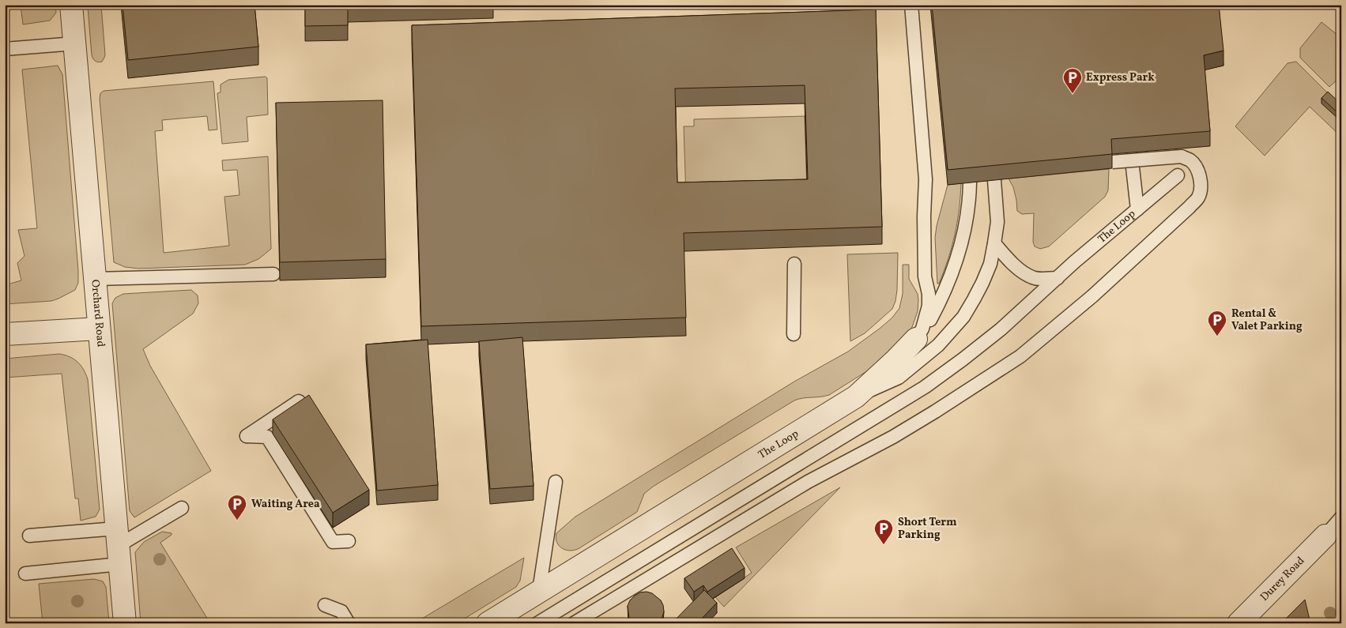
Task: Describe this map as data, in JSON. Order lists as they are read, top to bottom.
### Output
{
  "streets": {
    "street": ["The Loop", "Orchard Road", "Durey Road"]
  },
  "places": {
    "parking": [
      "Express Park",
      "Rental & Valet Parking",
      "Waiting Area",
      "Short Term Parking"
    ]
  }
}
